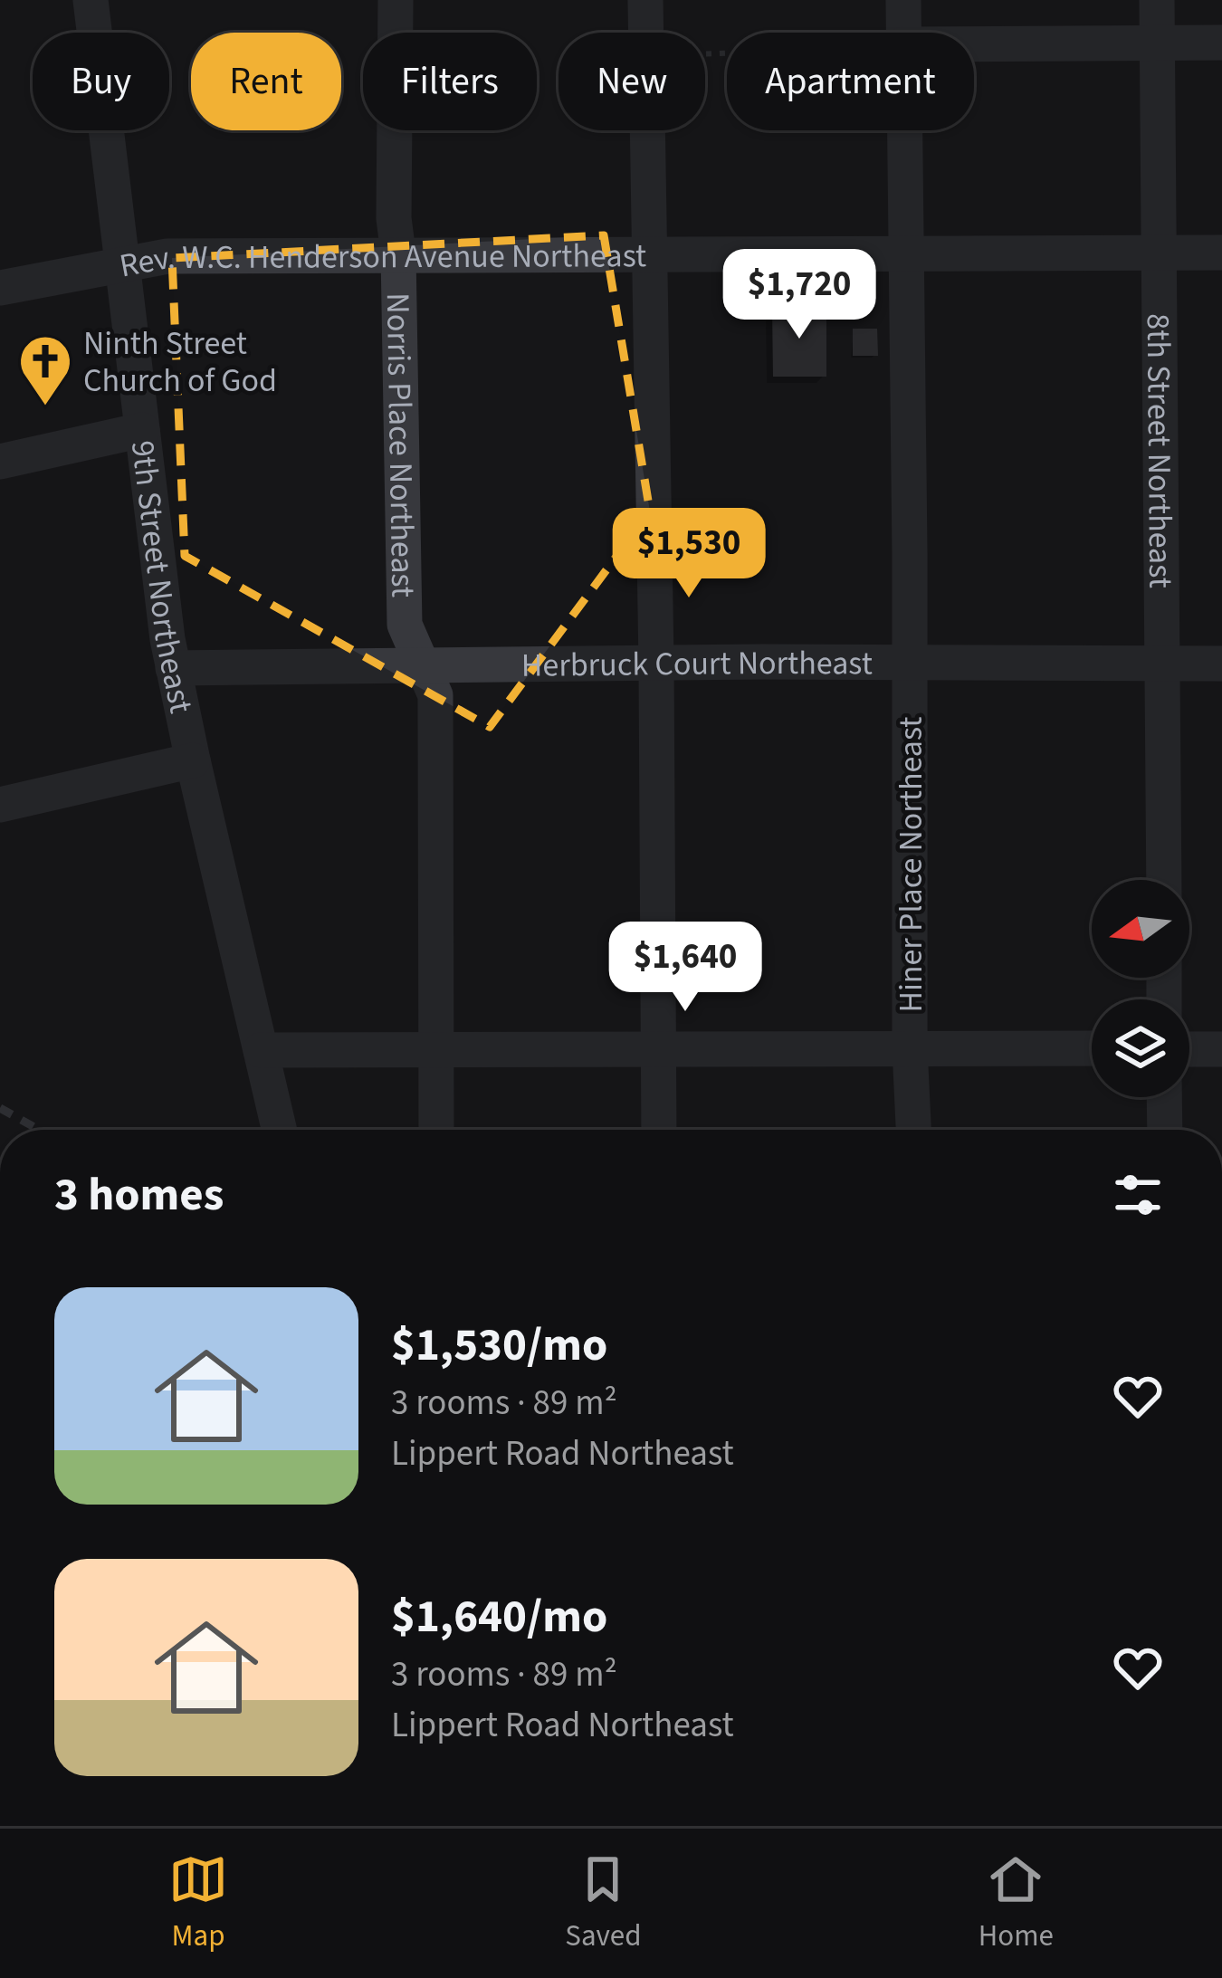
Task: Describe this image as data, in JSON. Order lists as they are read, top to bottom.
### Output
{
  "streets": {
    "street": [
      "Rev. W.C. Henderson Avenue Northeast",
      "Norris Place Northeast",
      "8th Street Northeast",
      "9th Street Northeast",
      "Herbruck Court Northeast",
      "Hiner Place Northeast"
    ]
  },
  "crossings": [
    ["Rev. W.C. Henderson Avenue Northeast", "Norris Place Northeast"],
    ["Rev. W.C. Henderson Avenue Northeast", "8th Street Northeast"],
    ["Rev. W.C. Henderson Avenue Northeast", "9th Street Northeast"],
    ["Rev. W.C. Henderson Avenue Northeast", "Hiner Place Northeast"],
    ["Norris Place Northeast", "Herbruck Court Northeast"],
    ["8th Street Northeast", "Herbruck Court Northeast"],
    ["9th Street Northeast", "Herbruck Court Northeast"],
    ["Herbruck Court Northeast", "Hiner Place Northeast"]
  ],
  "places": {
    "church": ["Ninth Street Church of God"]
  },
  "north": "left",
  "page": {
    "chip": [
      "Buy",
      "Rent",
      "Filters",
      "New",
      "Apartment"
    ],
    "price": ["$1,720", "$1,530", "$1,640"],
    "heading": "3 homes",
    "list": [
      {
        "name": "$1,530/mo",
        "note": "3 rooms · 89 m² · Lippert Road Northeast"
      },
      {
        "name": "$1,640/mo",
        "note": "3 rooms · 89 m² · Lippert Road Northeast"
      }
    ],
    "tabs": ["Map", "Saved", "Home"]
  }
}
